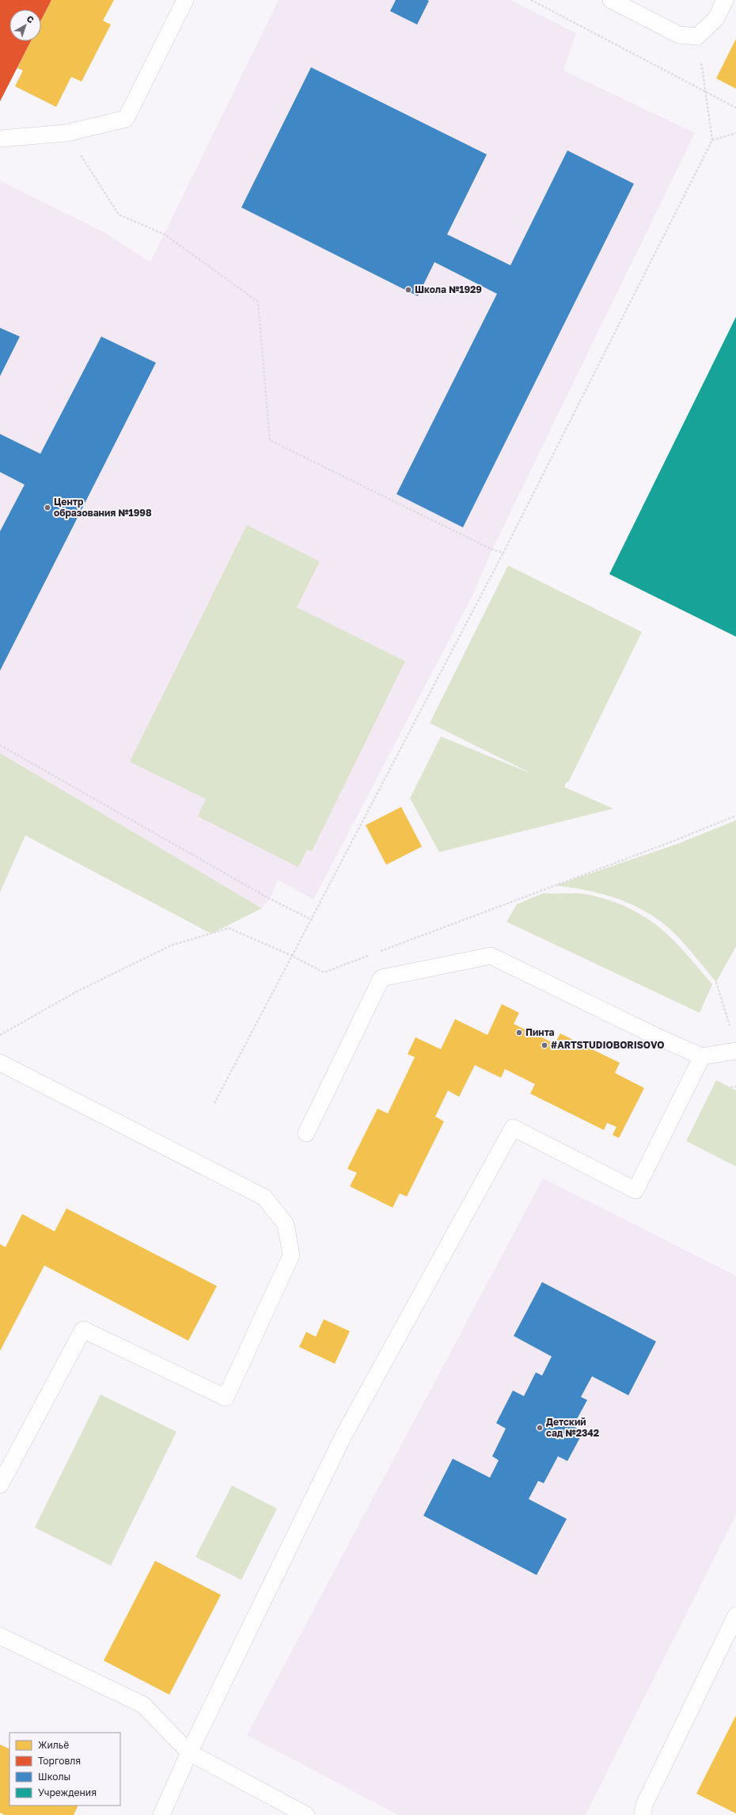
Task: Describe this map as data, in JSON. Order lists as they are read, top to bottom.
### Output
{
  "places": [
    "Школа №1929",
    "Центр образования №1998",
    "Пинта",
    "#ARTSTUDIOBORISOVO",
    "Детский сад №2342"
  ],
  "legend": [
    "Жильё",
    "Торговля",
    "Школы",
    "Учреждения"
  ],
  "north": "top right"
}
